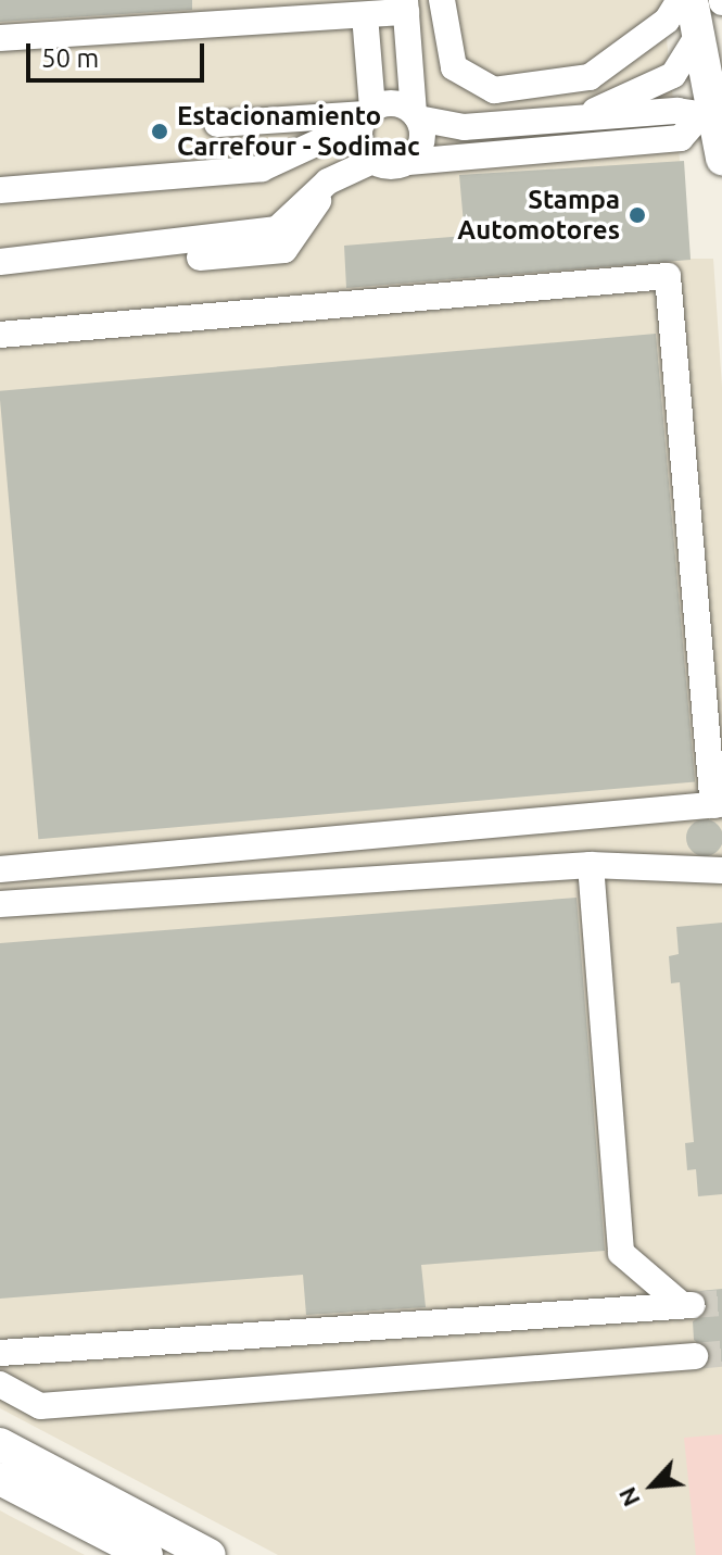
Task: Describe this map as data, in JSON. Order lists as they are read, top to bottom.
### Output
{
  "places": ["Estacionamiento Carrefour - Sodimac", "Stampa Automotores"],
  "scale_bar": "50 m",
  "north": "bottom left"
}
